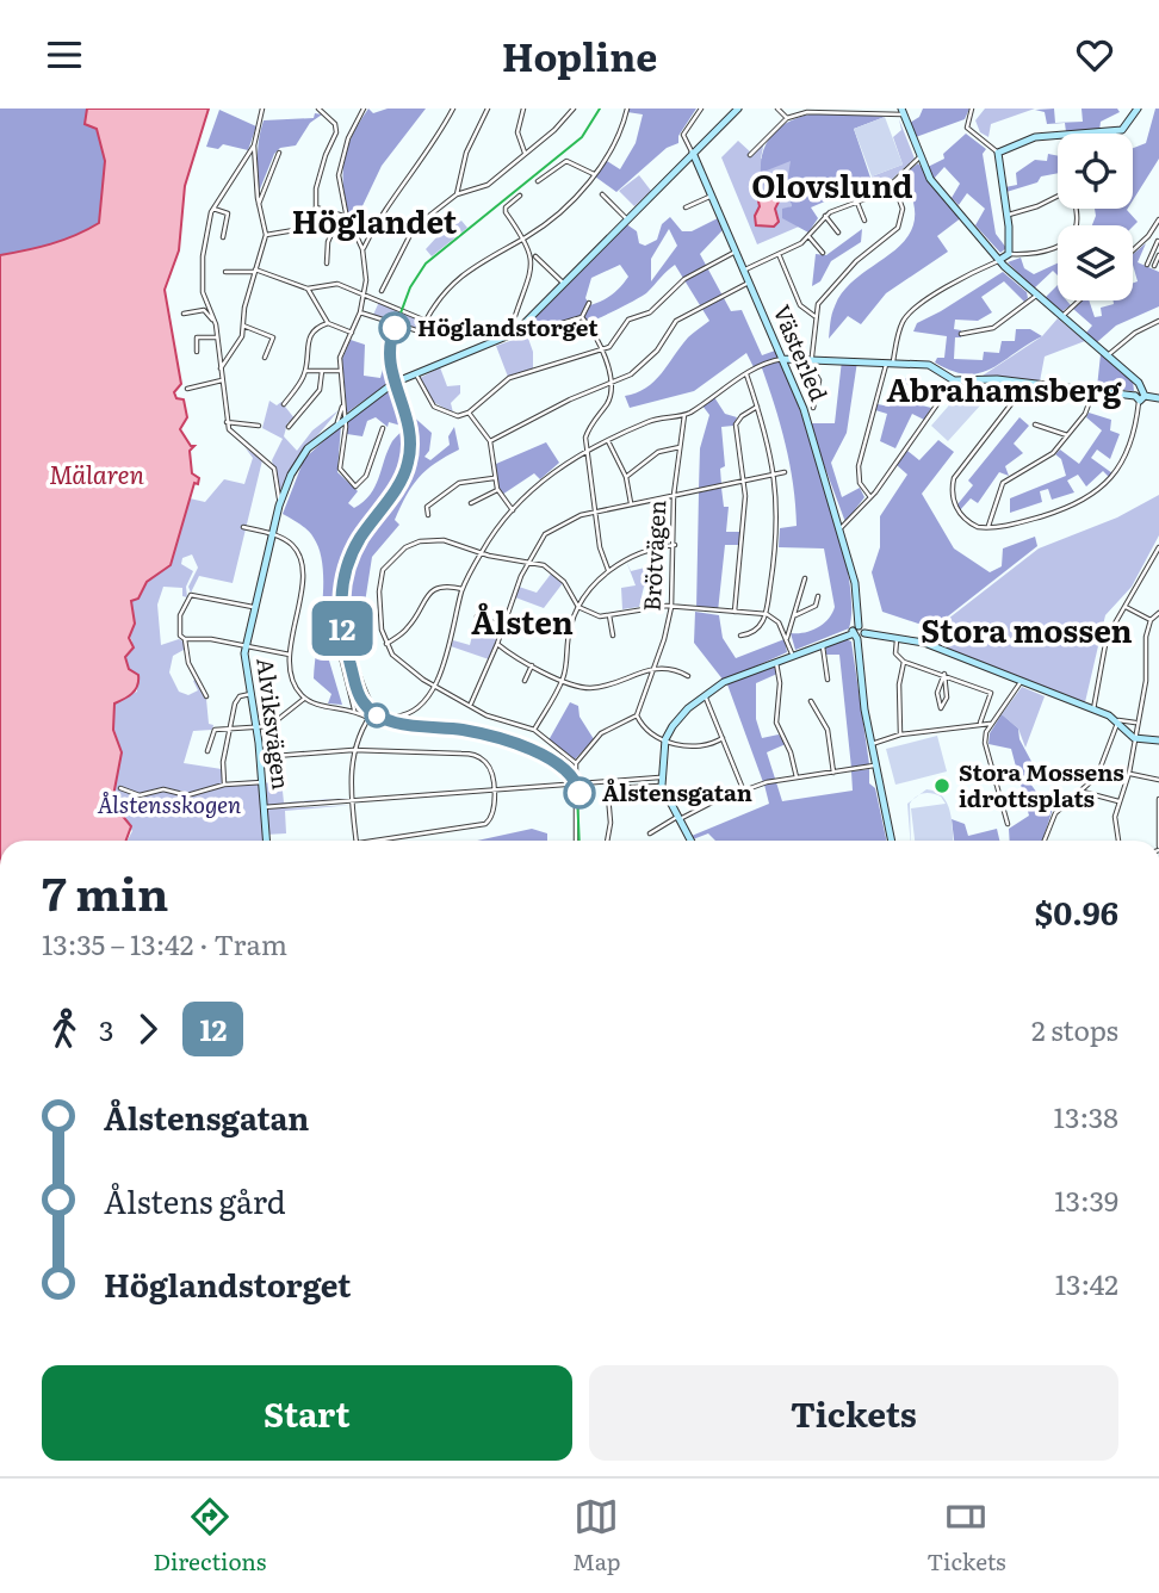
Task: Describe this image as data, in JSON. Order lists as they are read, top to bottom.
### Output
{
  "streets": {
    "street": ["Västerled", "Brötvägen", "Alviksvägen"]
  },
  "districts": [
    "Olovslund",
    "Höglandet",
    "Abrahamsberg",
    "Ålsten",
    "Stora mossen"
  ],
  "water": ["Mälaren"],
  "parks": ["Ålstensskogen"],
  "places": ["Höglandstorget", "Stora Mossens idrottsplats", "Ålstensgatan"],
  "lines": ["tram line 12"],
  "page": {
    "header": "Hopline",
    "on_map": "12",
    "heading": ["7 min", "13:35 – 13:42 · Tram", "$0.96"],
    "legs": ["3", "12", "2 stops"],
    "list": [
      {
        "name": "Ålstensgatan",
        "value": "13:38"
      },
      {
        "name": "Ålstens gård",
        "value": "13:39"
      },
      {
        "name": "Höglandstorget",
        "value": "13:42"
      }
    ],
    "buttons": ["Start", "Tickets"],
    "tabs": ["Directions", "Map", "Tickets"]
  }
}
